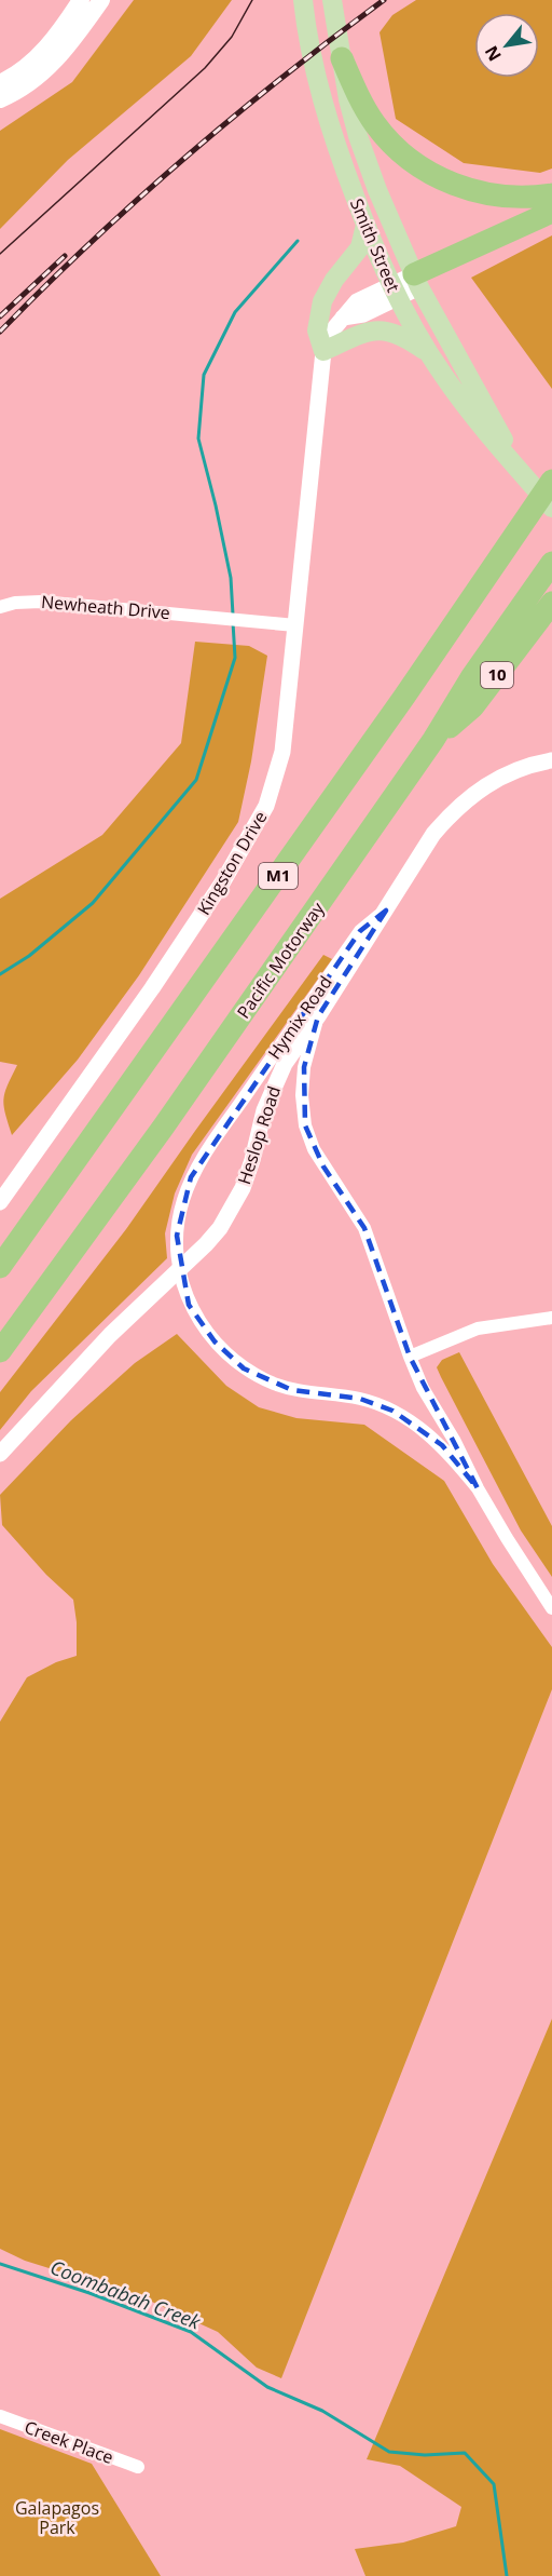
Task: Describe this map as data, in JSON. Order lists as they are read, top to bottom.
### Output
{
  "streets": {
    "highway": ["10", "M1", "Pacific Motorway"],
    "main road": ["Smith Street"],
    "street": [
      "Newheath Drive",
      "Kingston Drive",
      "Hymix Road",
      "Heslop Road",
      "Creek Place"
    ]
  },
  "crossings": [
    ["Smith Street", "Kingston Drive"],
    ["Newheath Drive", "Kingston Drive"],
    ["10", "Pacific Motorway"],
    ["Hymix Road", "Heslop Road"]
  ],
  "water": ["Coombabah Creek"],
  "parks": ["Galapagos Park"],
  "north": "bottom left"
}
